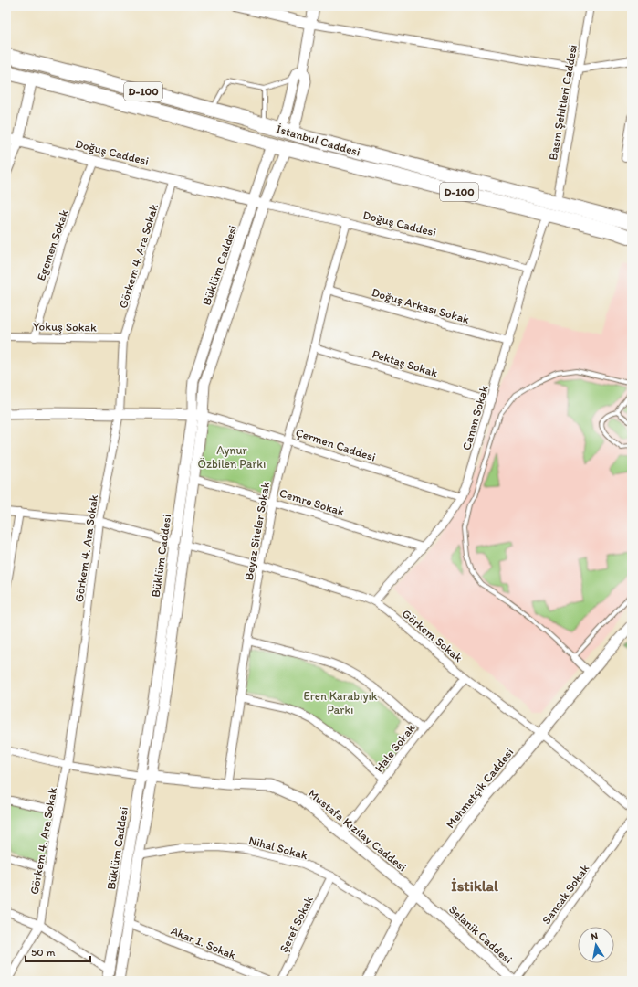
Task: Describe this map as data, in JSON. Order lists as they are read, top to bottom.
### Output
{
  "streets": {
    "highway": ["D-100", "İstanbul Caddesi"],
    "main road": [
      "Doğuş Caddesi",
      "Büklüm Caddesi",
      "Çermen Caddesi",
      "Mehmetçik Caddesi",
      "Mustafa Kızılay Caddesi",
      "Selanik Caddesi"
    ],
    "street": [
      "Basın Şehitleri Caddesi",
      "Egemen Sokak",
      "Görkem 4. Ara Sokak",
      "Doğuş Arkası Sokak",
      "Yokuş Sokak",
      "Pektaş Sokak",
      "Canan Sokak",
      "Cemre Sokak",
      "Beyaz Siteler Sokak",
      "Görkem Sokak",
      "Hale Sokak",
      "Nihal Sokak",
      "Sancak Sokak",
      "Şeref Sokak",
      "Akar 1. Sokak"
    ]
  },
  "crossings": [
    ["Basın Şehitleri Caddesi", "İstanbul Caddesi"],
    ["İstanbul Caddesi", "Büklüm Caddesi"],
    ["İstanbul Caddesi", "Canan Sokak"],
    ["Doğuş Caddesi", "Egemen Sokak"],
    ["Doğuş Caddesi", "Görkem 4. Ara Sokak"],
    ["Doğuş Caddesi", "Büklüm Caddesi"],
    ["Doğuş Caddesi", "Canan Sokak"],
    ["Doğuş Caddesi", "Beyaz Siteler Sokak"],
    ["Egemen Sokak", "Yokuş Sokak"],
    ["Görkem 4. Ara Sokak", "Yokuş Sokak"],
    ["Görkem 4. Ara Sokak", "Çermen Caddesi"],
    ["Büklüm Caddesi", "Çermen Caddesi"],
    ["Büklüm Caddesi", "Cemre Sokak"],
    ["Büklüm Caddesi", "Görkem Sokak"],
    ["Büklüm Caddesi", "Mustafa Kızılay Caddesi"],
    ["Büklüm Caddesi", "Nihal Sokak"],
    ["Büklüm Caddesi", "Akar 1. Sokak"],
    ["Doğuş Arkası Sokak", "Canan Sokak"],
    ["Doğuş Arkası Sokak", "Beyaz Siteler Sokak"],
    ["Pektaş Sokak", "Canan Sokak"],
    ["Pektaş Sokak", "Beyaz Siteler Sokak"],
    ["Canan Sokak", "Çermen Caddesi"],
    ["Canan Sokak", "Cemre Sokak"],
    ["Canan Sokak", "Görkem Sokak"],
    ["Çermen Caddesi", "Beyaz Siteler Sokak"],
    ["Cemre Sokak", "Beyaz Siteler Sokak"],
    ["Beyaz Siteler Sokak", "Görkem Sokak"],
    ["Beyaz Siteler Sokak", "Mustafa Kızılay Caddesi"],
    ["Görkem Sokak", "Hale Sokak"],
    ["Görkem Sokak", "Mehmetçik Caddesi"],
    ["Hale Sokak", "Mustafa Kızılay Caddesi"],
    ["Mehmetçik Caddesi", "Mustafa Kızılay Caddesi"],
    ["Mehmetçik Caddesi", "Nihal Sokak"],
    ["Mehmetçik Caddesi", "Selanik Caddesi"],
    ["Mustafa Kızılay Caddesi", "Selanik Caddesi"],
    ["Nihal Sokak", "Şeref Sokak"]
  ],
  "districts": ["İstiklal"],
  "parks": ["Aynur Özbilen Parkı", "Eren Karabıyık Parkı"],
  "scale_bar": "50 m",
  "north": "top"
}
